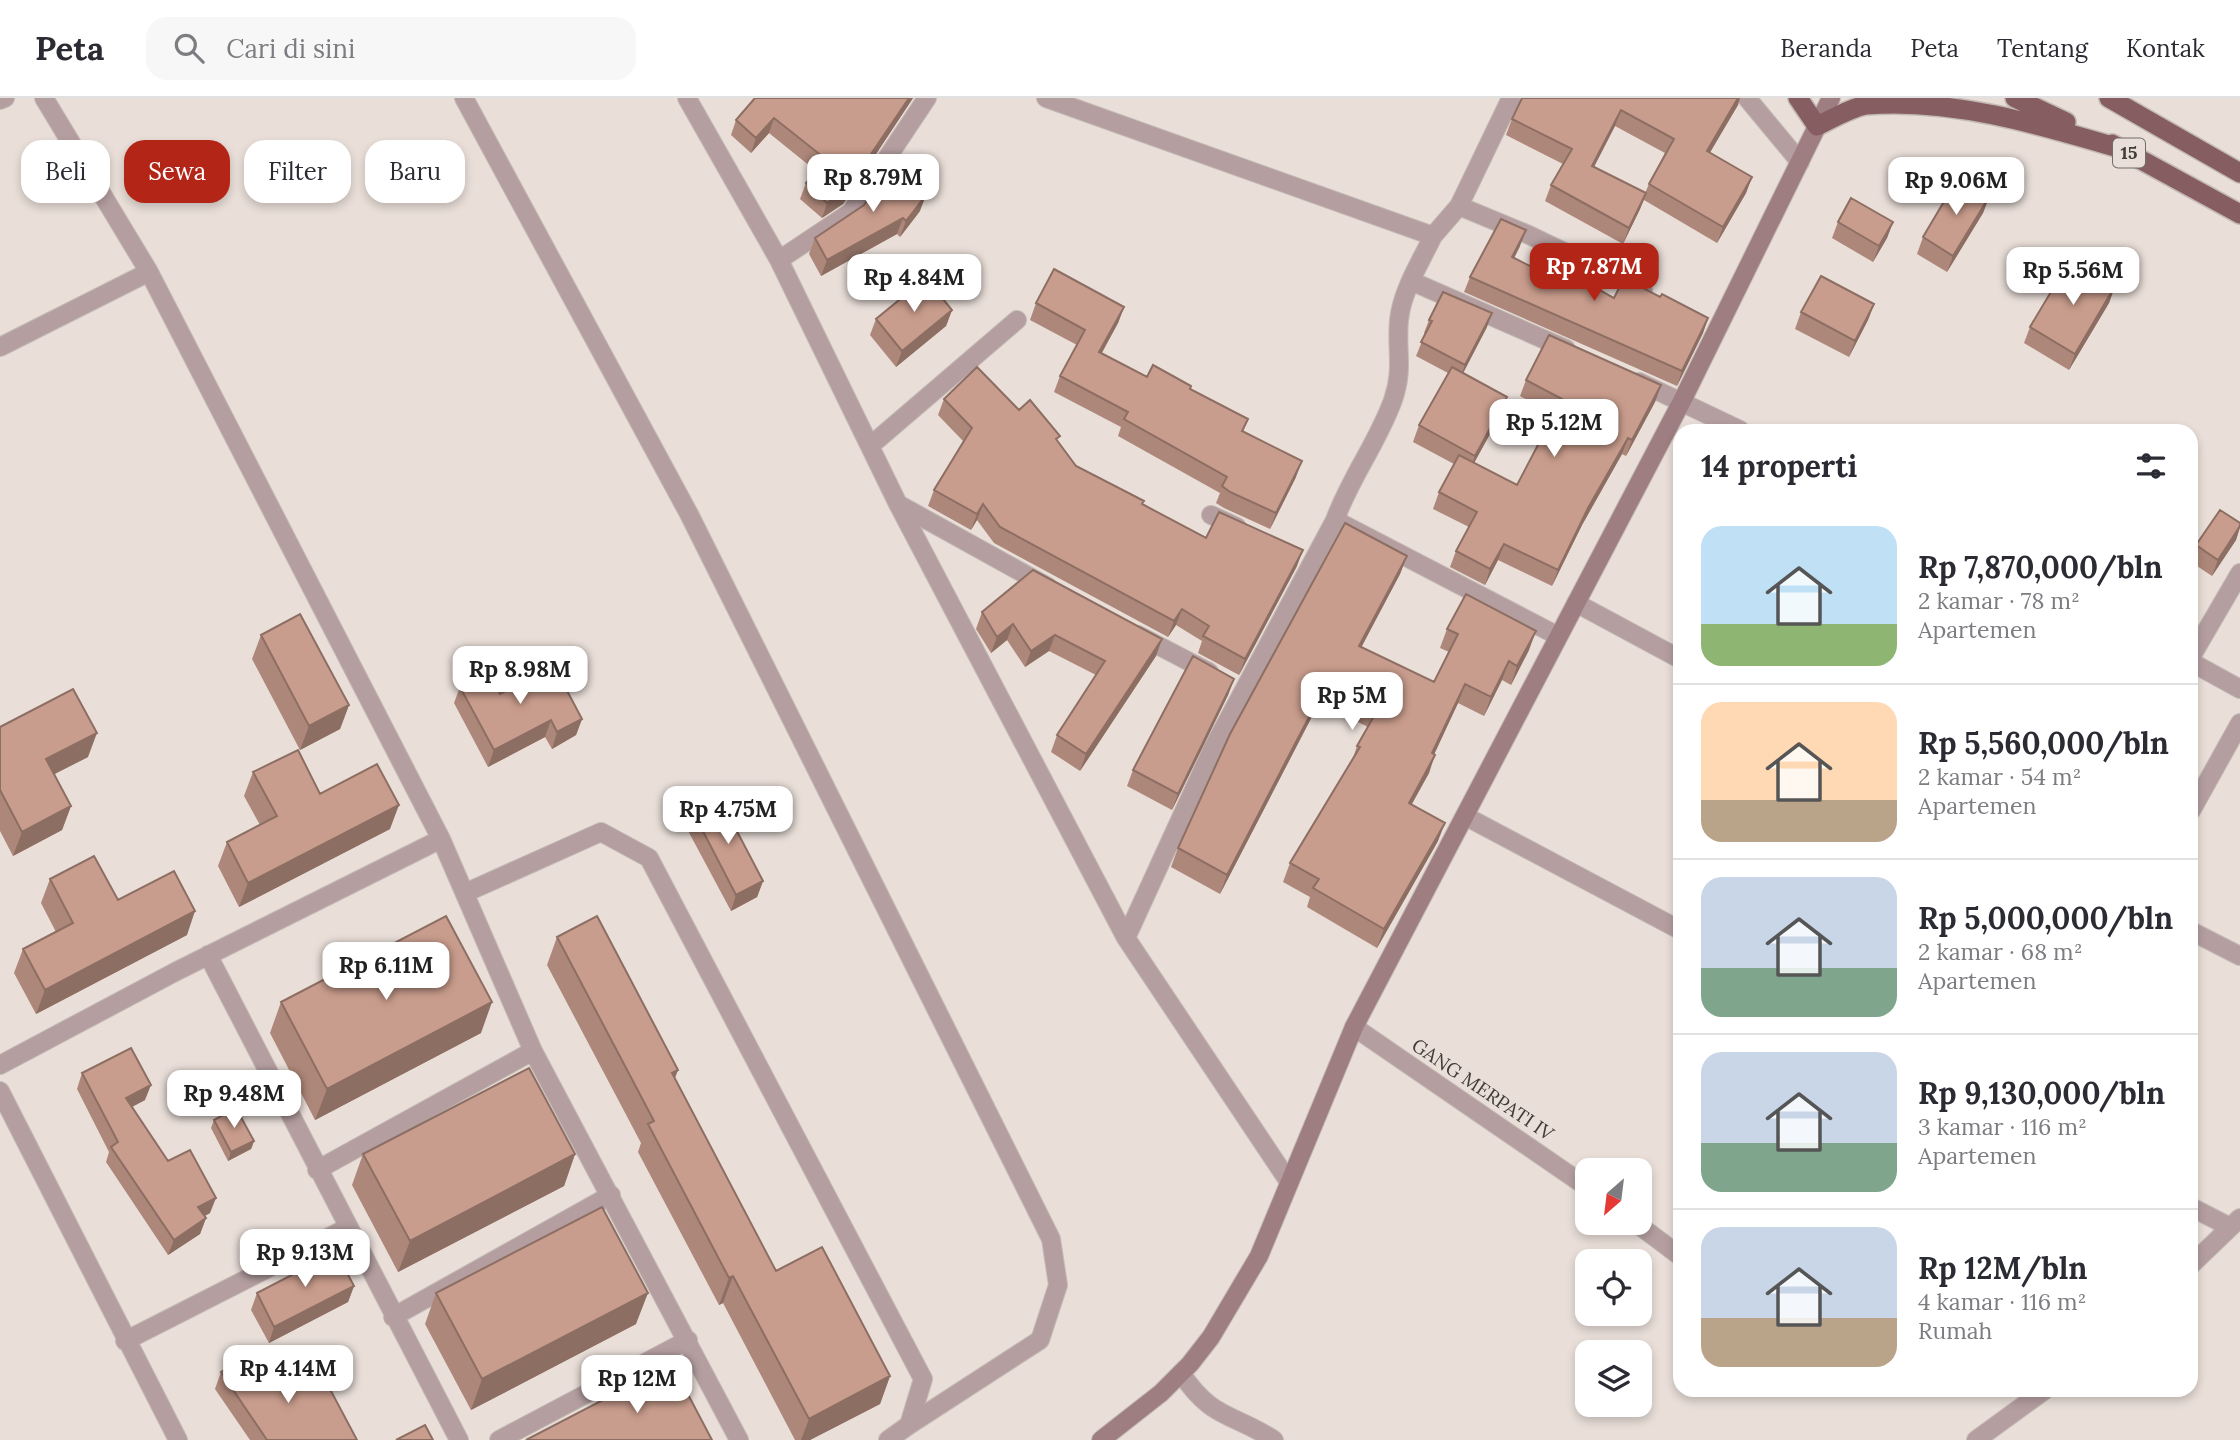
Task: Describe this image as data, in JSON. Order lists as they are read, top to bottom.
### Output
{
  "streets": {
    "highway": ["15"],
    "street": ["GANG MERPATI IV"]
  },
  "north": "bottom left",
  "page": {
    "header": "Peta",
    "search": "Cari di sini",
    "nav": [
      "Beranda",
      "Peta",
      "Tentang",
      "Kontak"
    ],
    "chip": [
      "Beli",
      "Sewa",
      "Filter",
      "Baru"
    ],
    "price": [
      "Rp 8.79M",
      "Rp 9.06M",
      "Rp 7.87M",
      "Rp 5.56M",
      "Rp 4.84M",
      "Rp 5.12M",
      "Rp 8.98M",
      "Rp 5M",
      "Rp 4.75M",
      "Rp 6.11M",
      "Rp 9.48M",
      "Rp 9.13M",
      "Rp 4.14M",
      "Rp 12M"
    ],
    "heading": "14 properti",
    "list": [
      {
        "name": "Rp 7,870,000/bln",
        "note": "2 kamar · 78 m² · Apartemen"
      },
      {
        "name": "Rp 5,560,000/bln",
        "note": "2 kamar · 54 m² · Apartemen"
      },
      {
        "name": "Rp 5,000,000/bln",
        "note": "2 kamar · 68 m² · Apartemen"
      },
      {
        "name": "Rp 9,130,000/bln",
        "note": "3 kamar · 116 m² · Apartemen"
      },
      {
        "name": "Rp 12M/bln",
        "note": "4 kamar · 116 m² · Rumah"
      }
    ]
  }
}
